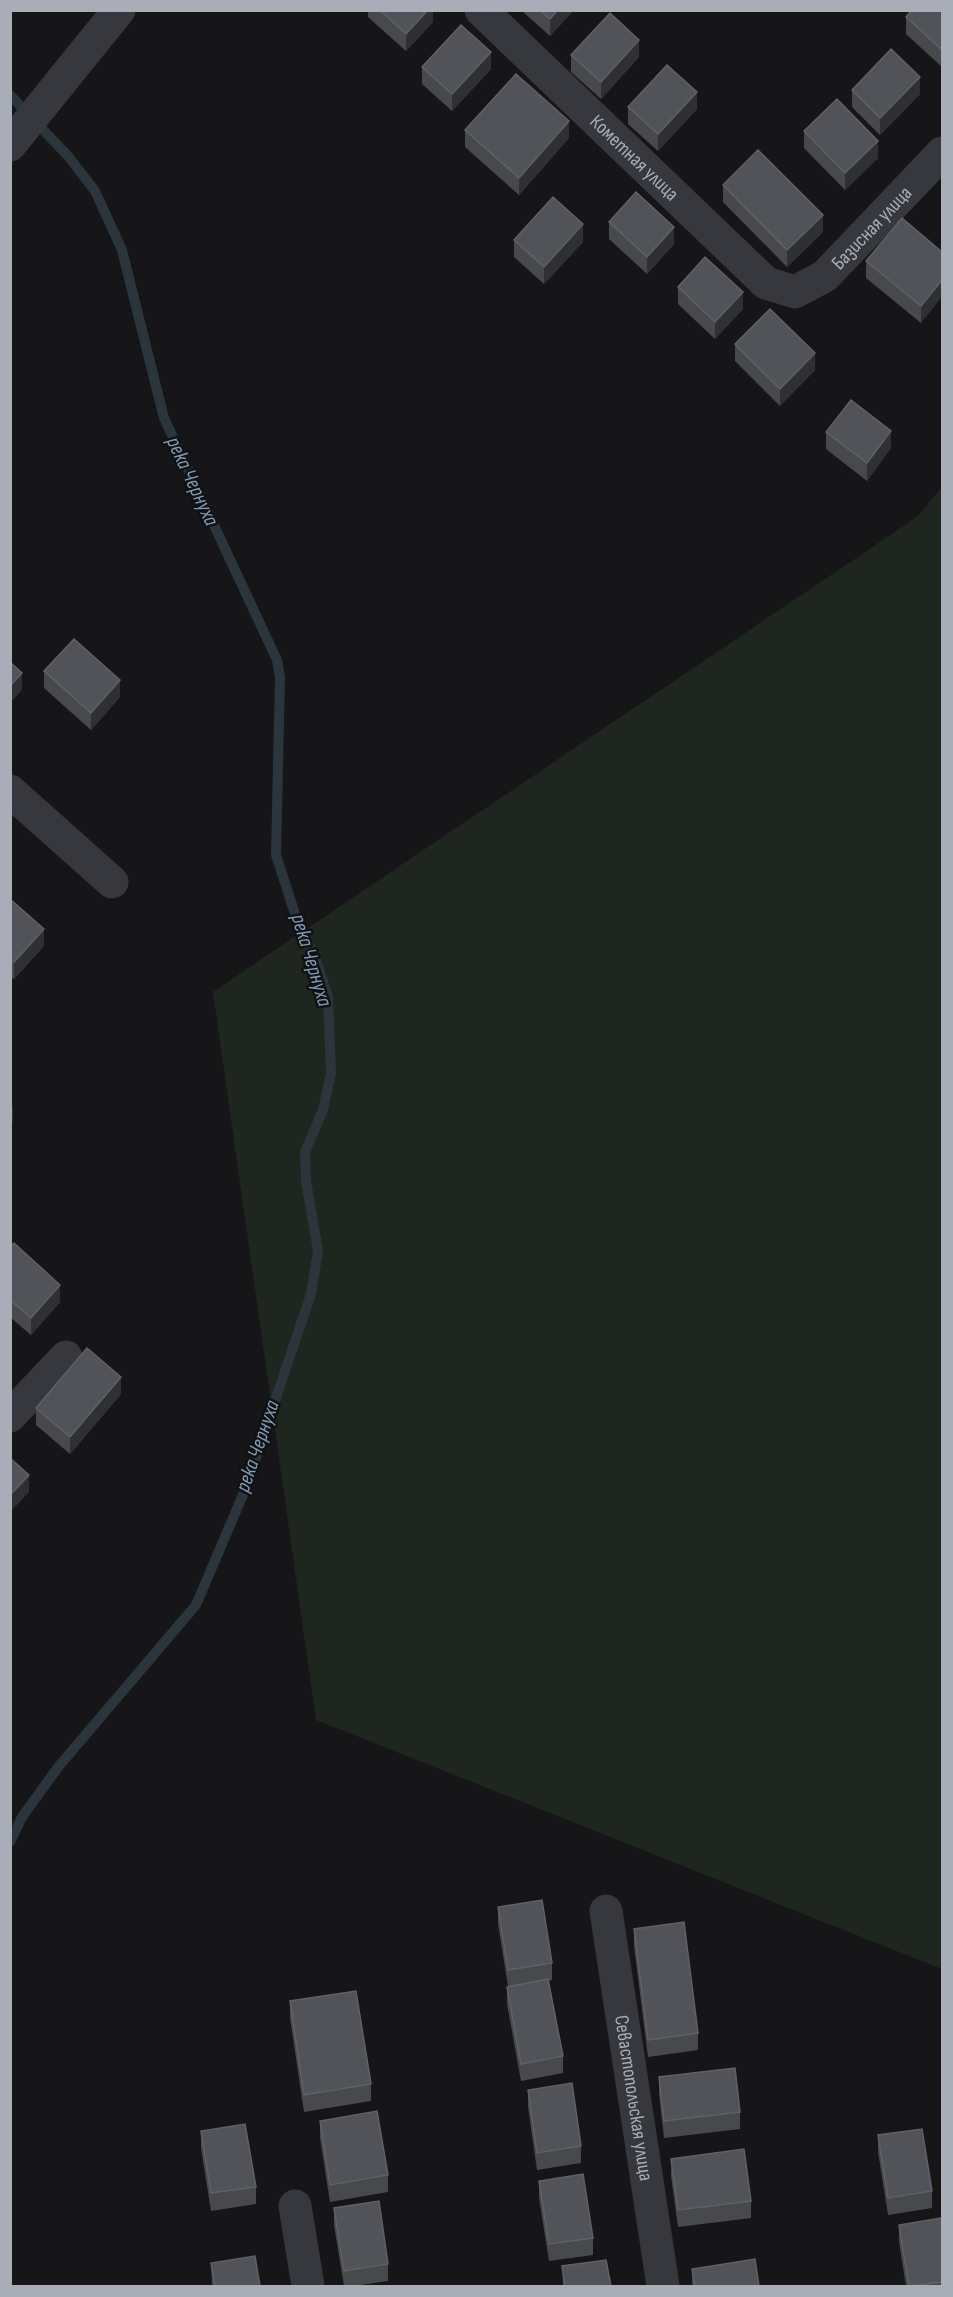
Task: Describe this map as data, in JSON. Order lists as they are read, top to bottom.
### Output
{
  "streets": {
    "street": ["Кометная улица", "Базисная улица", "Севастопольская улица"]
  },
  "crossings": [
    ["Кометная улица", "Базисная улица"]
  ],
  "water": ["река Чернуха"]
}
